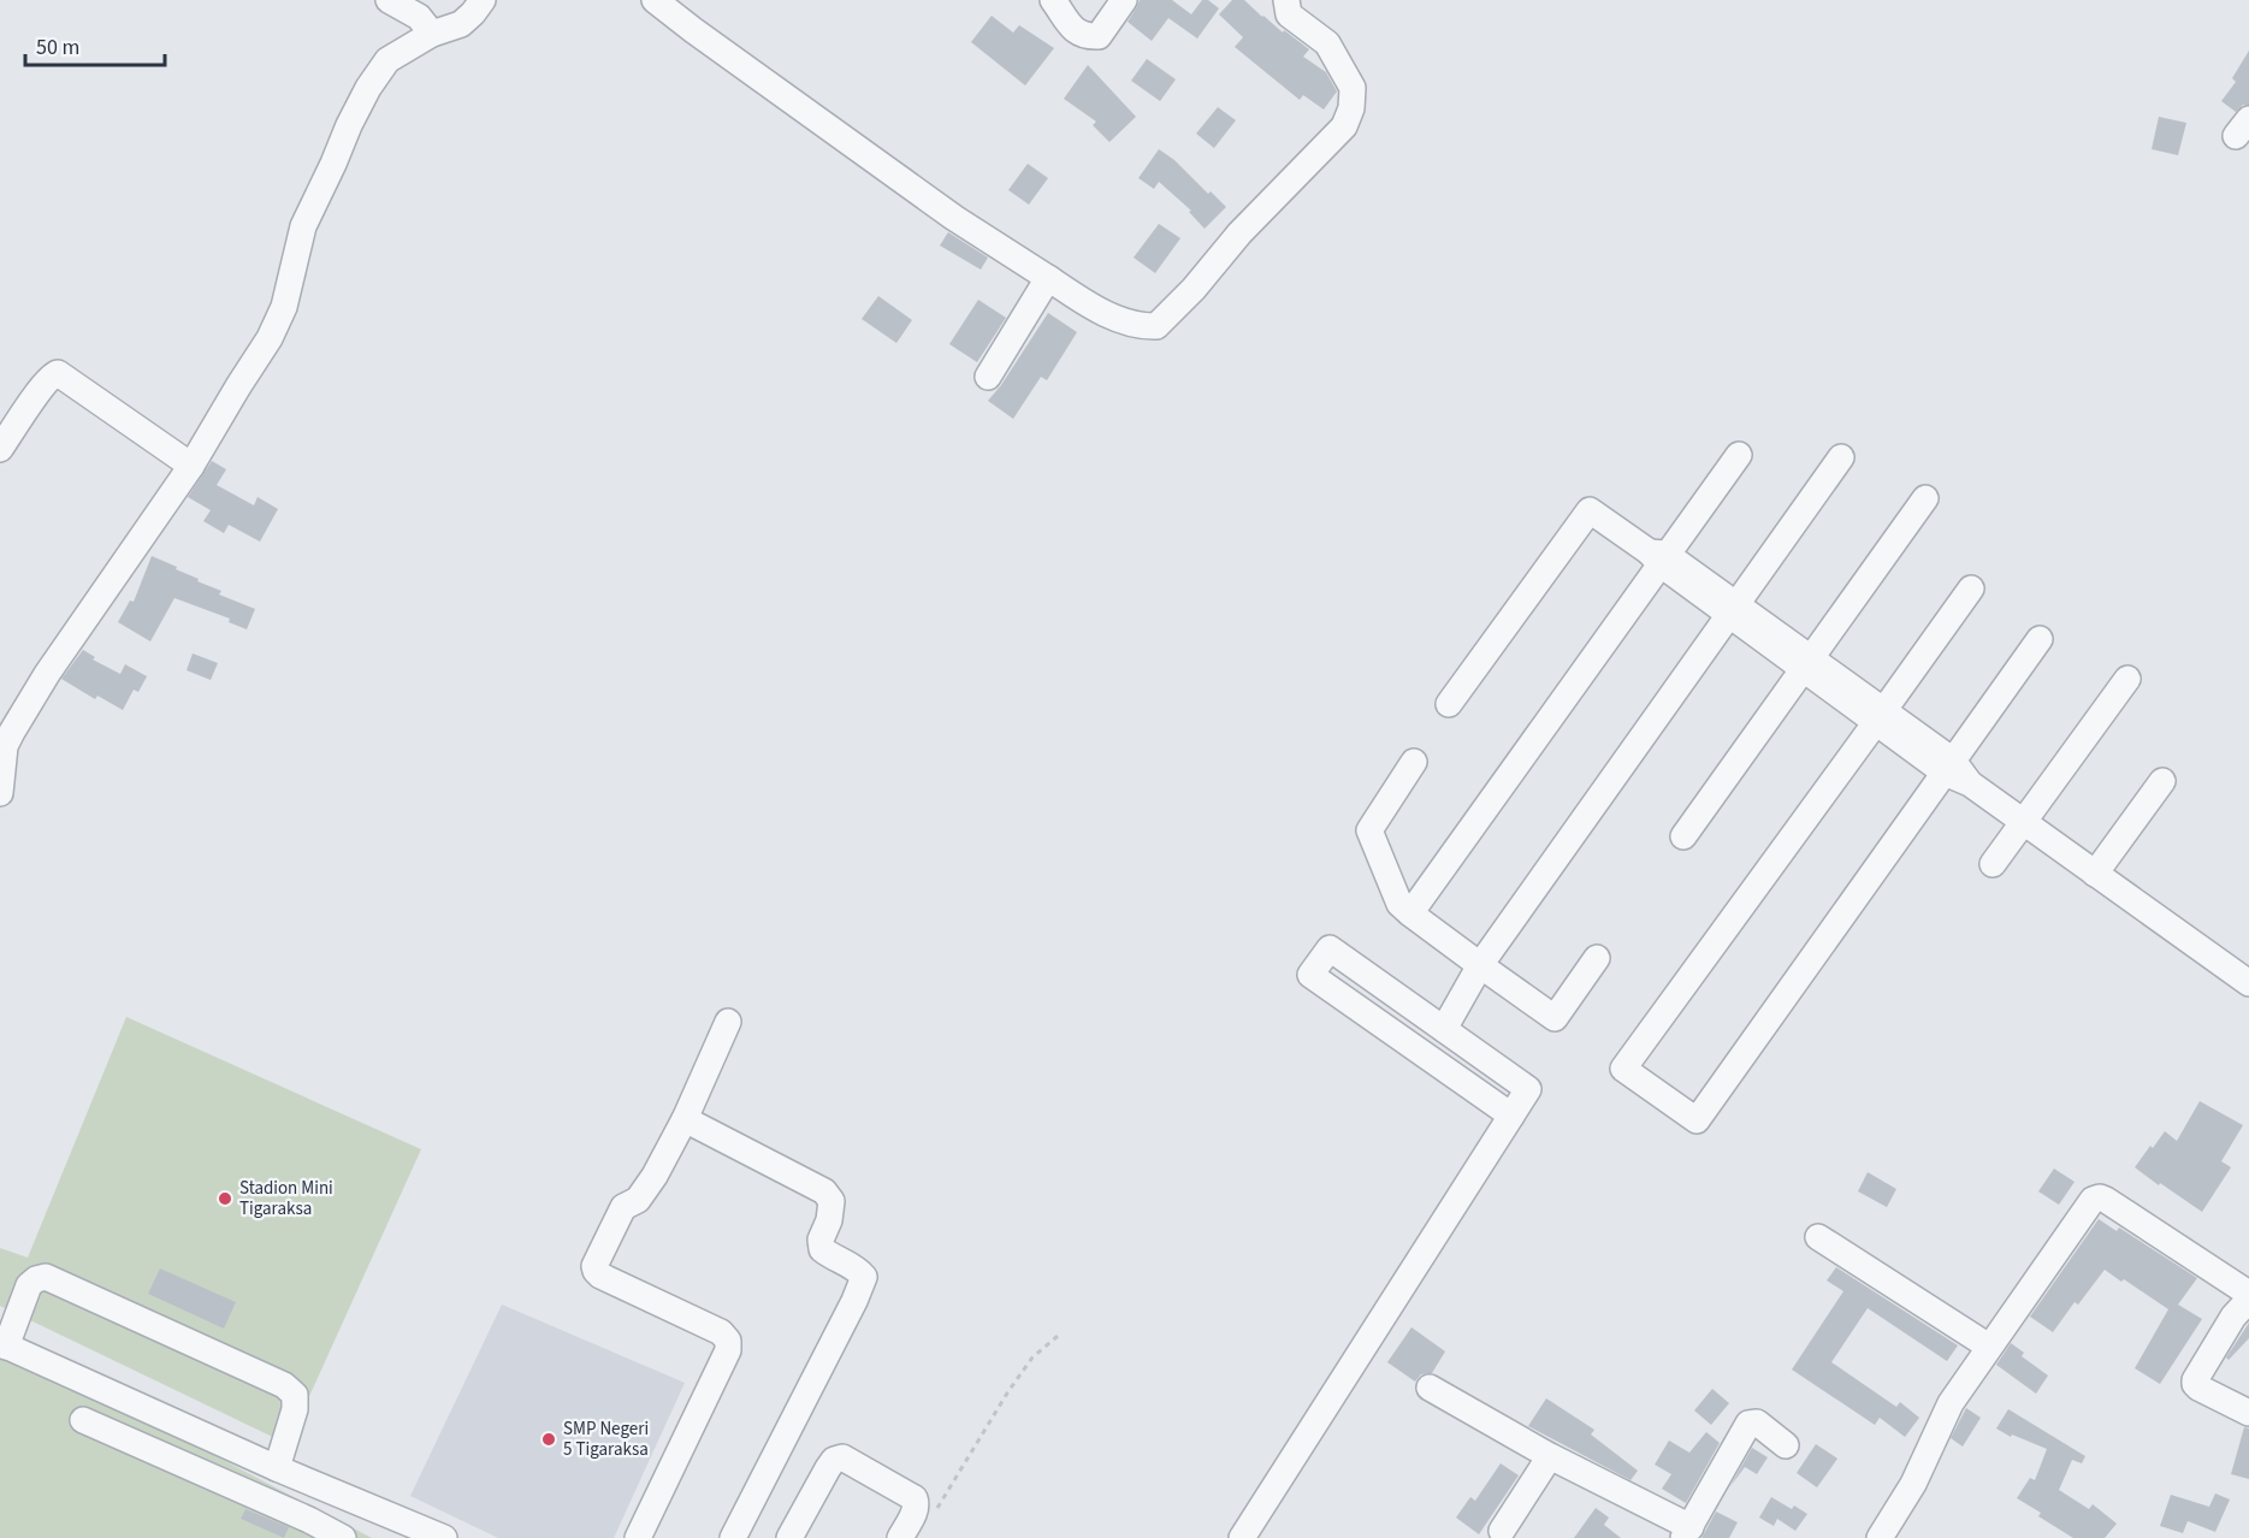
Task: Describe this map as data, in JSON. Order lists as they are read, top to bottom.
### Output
{
  "places": ["Stadion Mini Tigaraksa", "SMP Negeri 5 Tigaraksa"],
  "scale_bar": "50 m"
}
